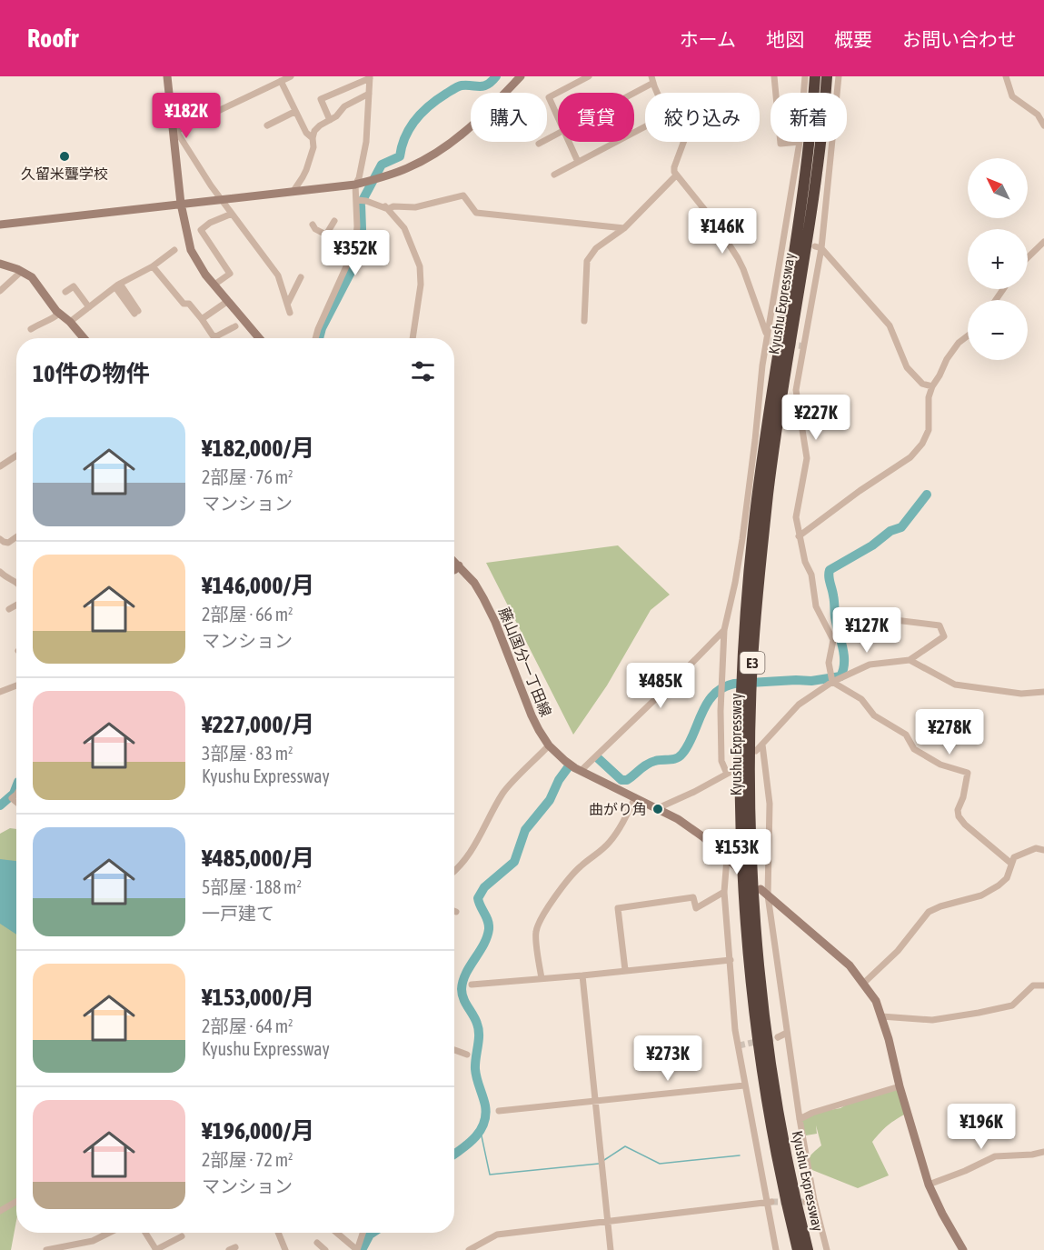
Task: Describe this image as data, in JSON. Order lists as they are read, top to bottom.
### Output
{
  "streets": {
    "highway": ["Kyushu Expressway", "E3"],
    "main road": ["藤山国分一丁田線"]
  },
  "places": ["久留米聾学校", "曲がり角"],
  "north": "top left",
  "page": {
    "header": "Roofr",
    "nav": [
      "ホーム",
      "地図",
      "概要",
      "お問い合わせ"
    ],
    "price": [
      "¥182K",
      "¥146K",
      "¥352K",
      "¥227K",
      "¥127K",
      "¥485K",
      "¥278K",
      "¥153K",
      "¥273K",
      "¥196K"
    ],
    "chip": [
      "購入",
      "賃貸",
      "絞り込み",
      "新着"
    ],
    "map_buttons": ["+", "−"],
    "heading": "10件の物件",
    "list": [
      {
        "name": "¥182,000/月",
        "note": "2部屋 · 76 m² · マンション"
      },
      {
        "name": "¥146,000/月",
        "note": "2部屋 · 66 m² · マンション"
      },
      {
        "name": "¥227,000/月",
        "note": "3部屋 · 83 m² · Kyushu Expressway"
      },
      {
        "name": "¥485,000/月",
        "note": "5部屋 · 188 m² · 一戸建て"
      },
      {
        "name": "¥153,000/月",
        "note": "2部屋 · 64 m² · Kyushu Expressway"
      },
      {
        "name": "¥196,000/月",
        "note": "2部屋 · 72 m² · マンション"
      }
    ]
  }
}
